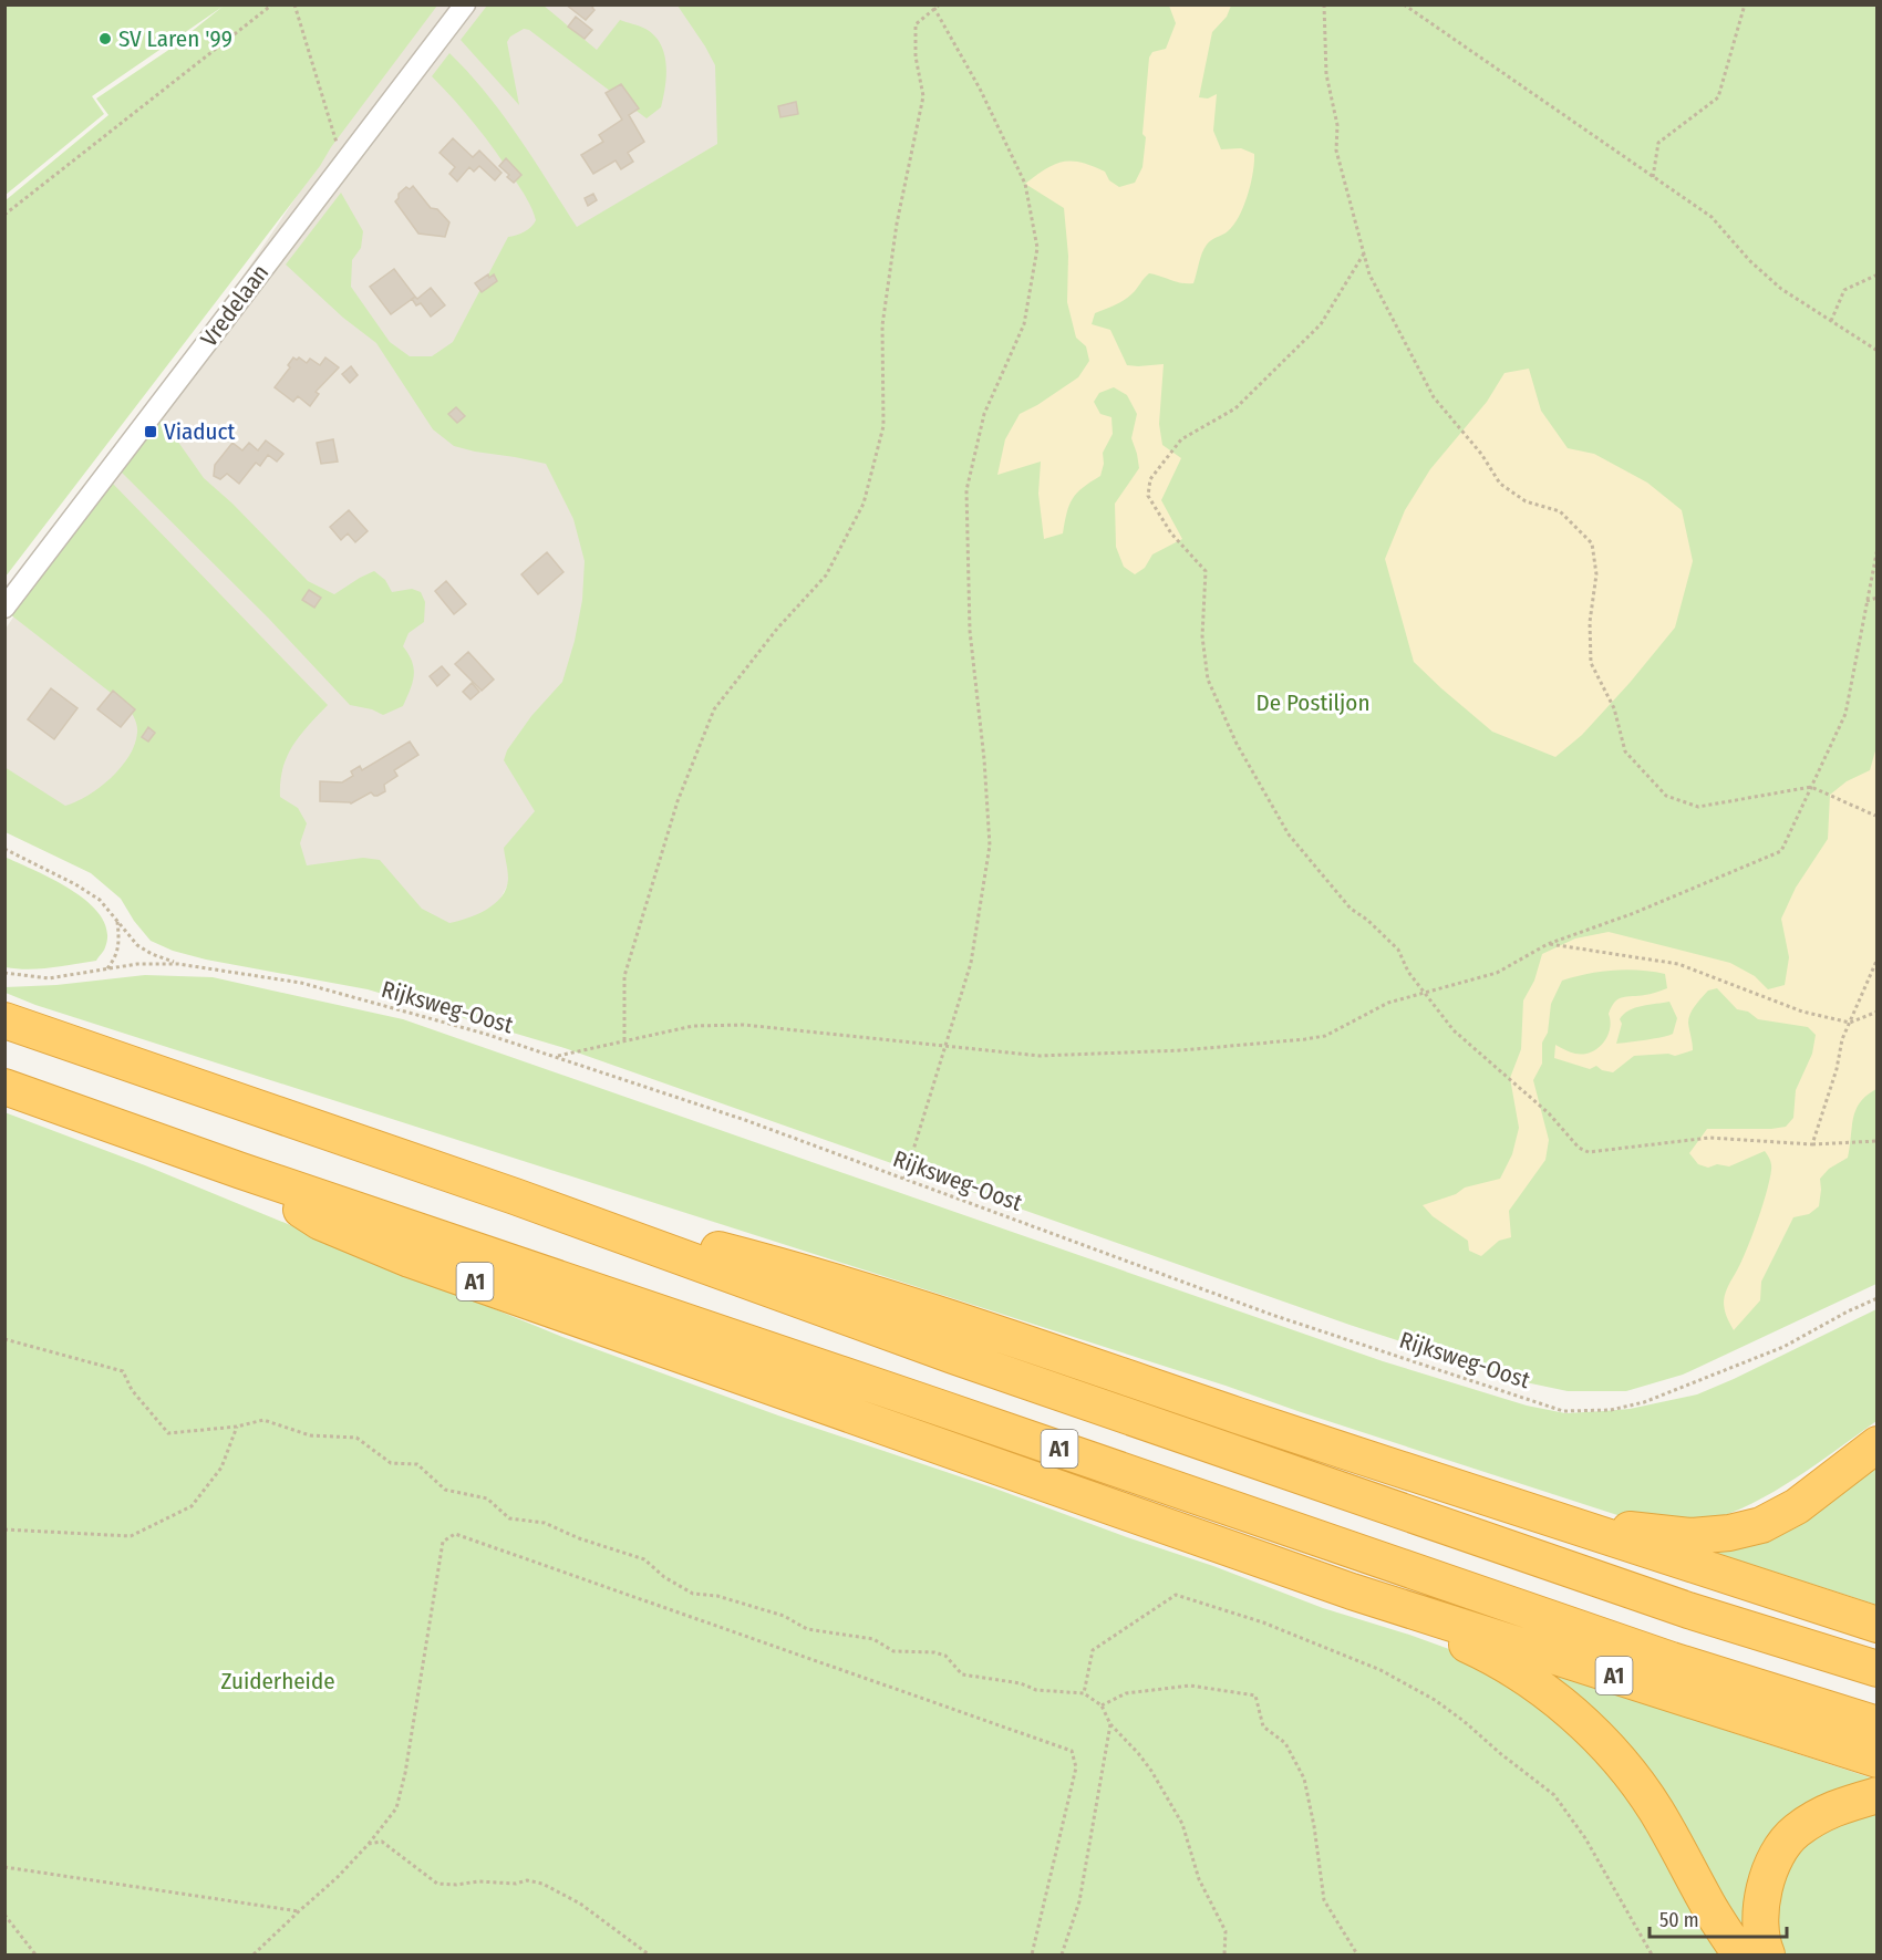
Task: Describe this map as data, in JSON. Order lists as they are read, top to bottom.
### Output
{
  "streets": {
    "highway": ["A1"],
    "street": ["Vredelaan"],
    "path": ["Rijksweg-Oost"]
  },
  "parks": ["De Postiljon", "Zuiderheide"],
  "places": {
    "other": ["SV Laren '99"],
    "transit": ["Viaduct"]
  },
  "scale_bar": "50 m"
}
